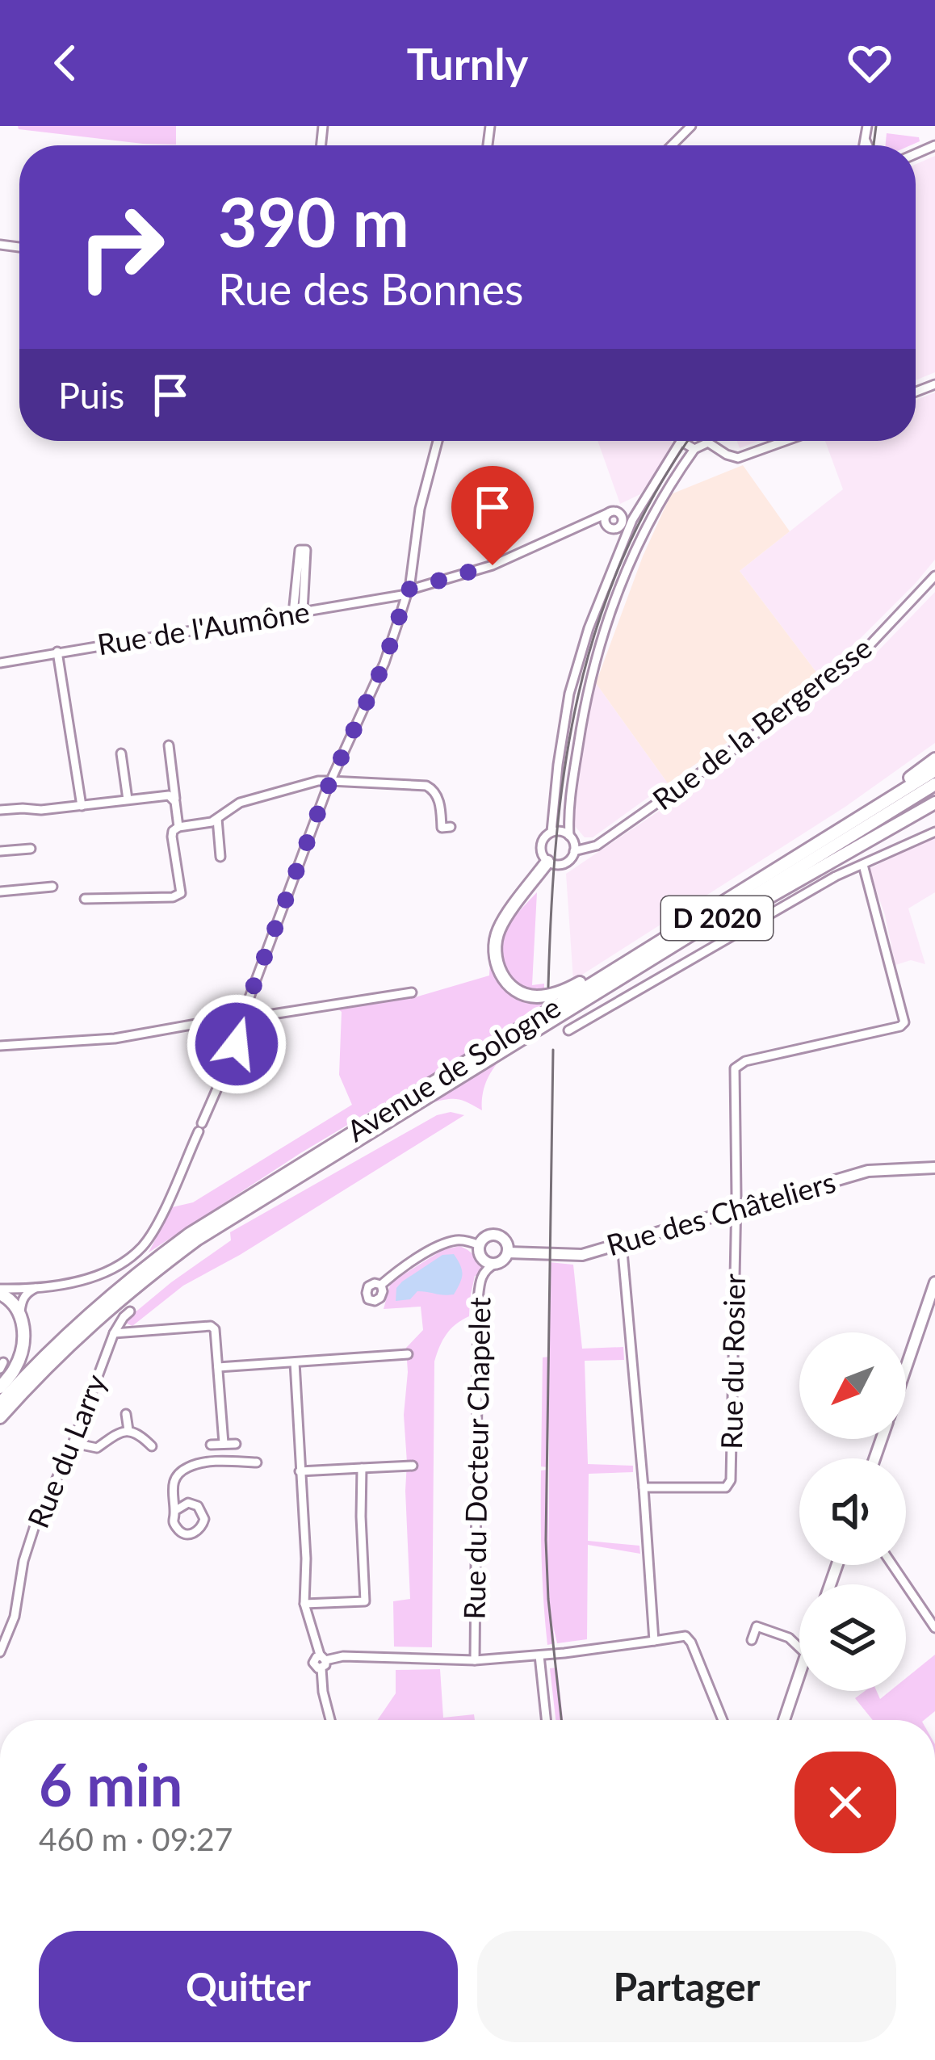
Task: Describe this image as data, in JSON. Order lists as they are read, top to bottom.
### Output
{
  "streets": {
    "main road": ["D 2020", "Avenue de Sologne"],
    "street": [
      "Rue de l'Aumône",
      "Rue de la Bergeresse",
      "Rue des Châteliers",
      "Rue du Rosier",
      "Rue du Larry",
      "Rue du Docteur Chapelet"
    ]
  },
  "crossings": [
    ["Rue des Châteliers", "Rue du Rosier"],
    ["Rue des Châteliers", "Rue du Docteur Chapelet"]
  ],
  "north": "bottom left",
  "page": {
    "header": "Turnly",
    "turn": ["390 m", "Rue des Bonnes"],
    "then": "Puis",
    "heading": ["6 min", "460 m · 09:27"],
    "buttons": ["Quitter", "Partager"]
  }
}
